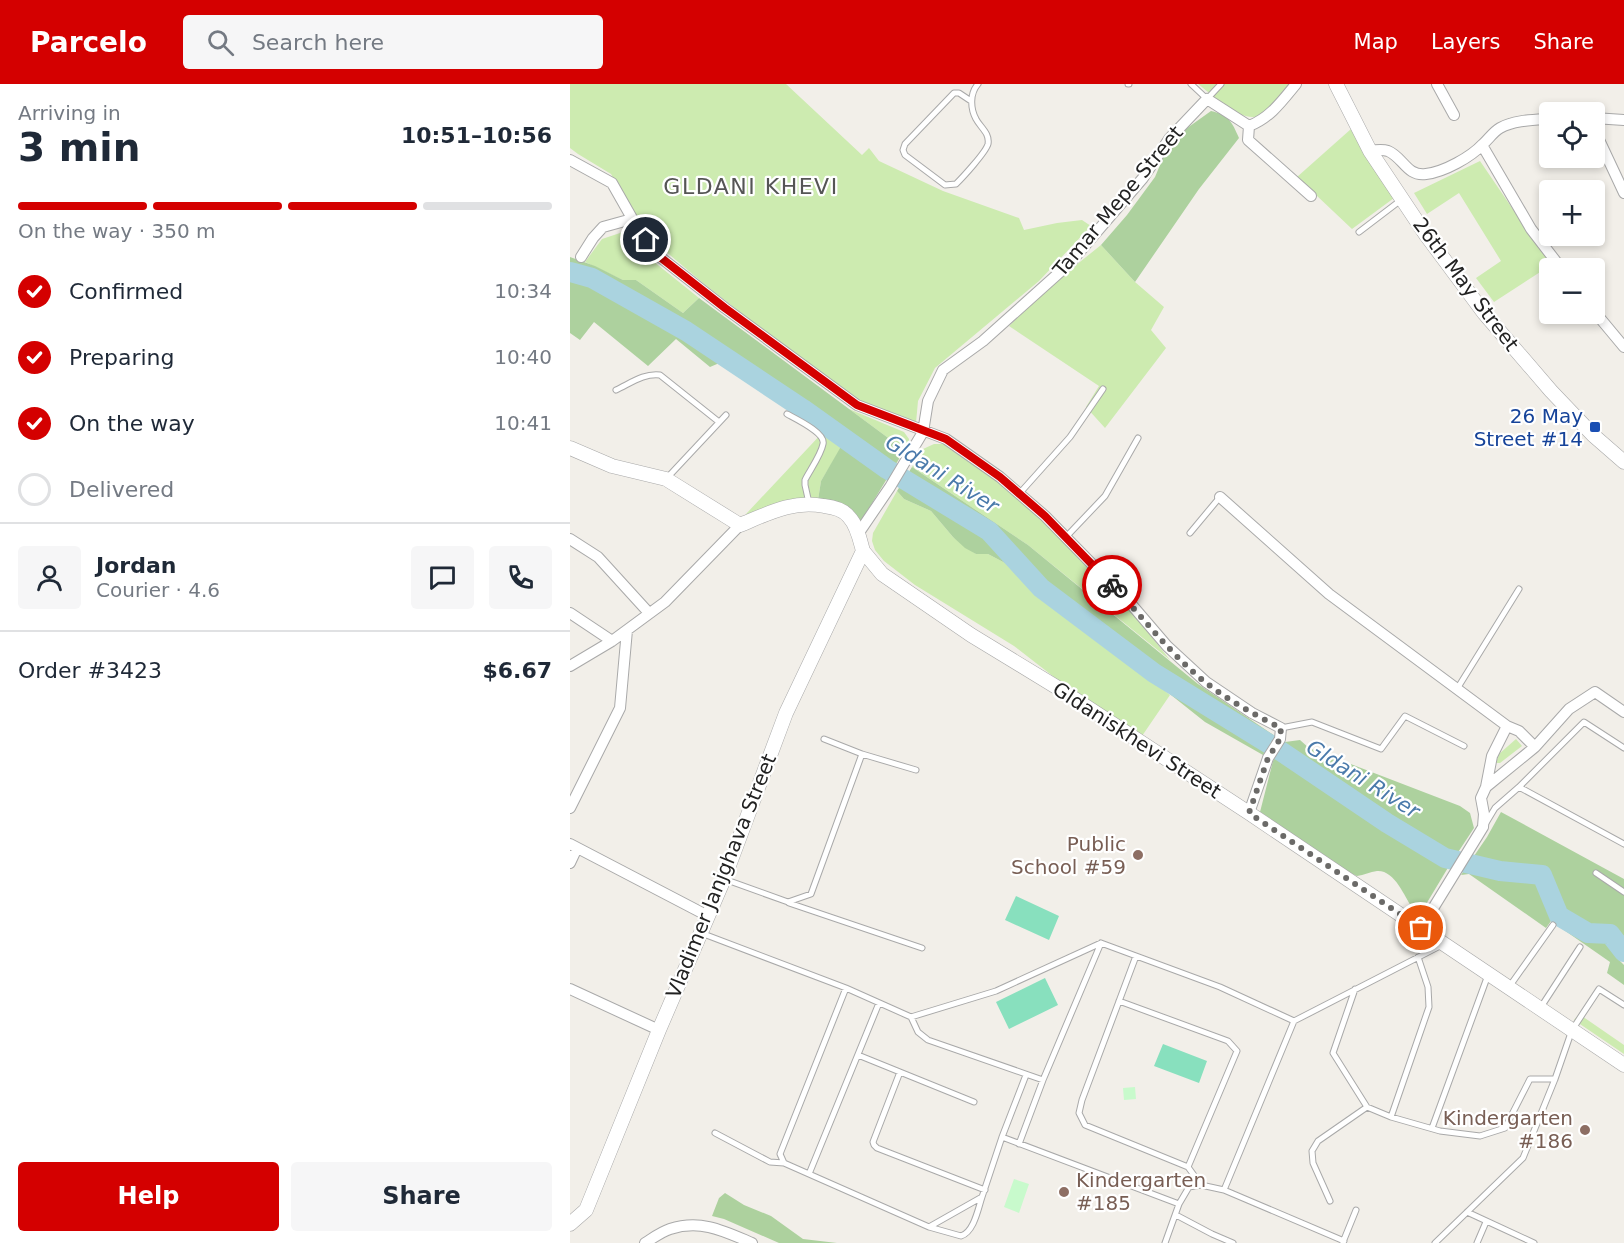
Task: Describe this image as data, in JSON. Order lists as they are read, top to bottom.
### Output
{
  "streets": {
    "street": [
      "Tamar Mepe Street",
      "26th May Street",
      "Gldaniskhevi Street",
      "Vladimer Janjghava Street"
    ]
  },
  "crossings": [
    ["Gldaniskhevi Street", "Vladimer Janjghava Street"]
  ],
  "districts": ["GLDANI KHEVI"],
  "water": ["Gldani River"],
  "places": {
    "transit": ["26 May Street #14"],
    "other": ["Public School #59", "Kindergarten #186", "Kindergarten #185"]
  },
  "page": {
    "header": "Parcelo",
    "search": "Search here",
    "nav": ["Map", "Layers", "Share"],
    "heading": ["3 min", "Arriving in", "10:51–10:56"],
    "panel": [
      "Jordan",
      "Courier · 4.6",
      "Order #3423",
      "$6.67"
    ],
    "map_buttons": ["+", "−"],
    "bar": "On the way · 350 m",
    "list": [
      ["Confirmed", "10:34"],
      ["Preparing", "10:40"],
      ["On the way", "10:41"],
      "Delivered"
    ],
    "buttons": ["Help", "Share"]
  }
}
